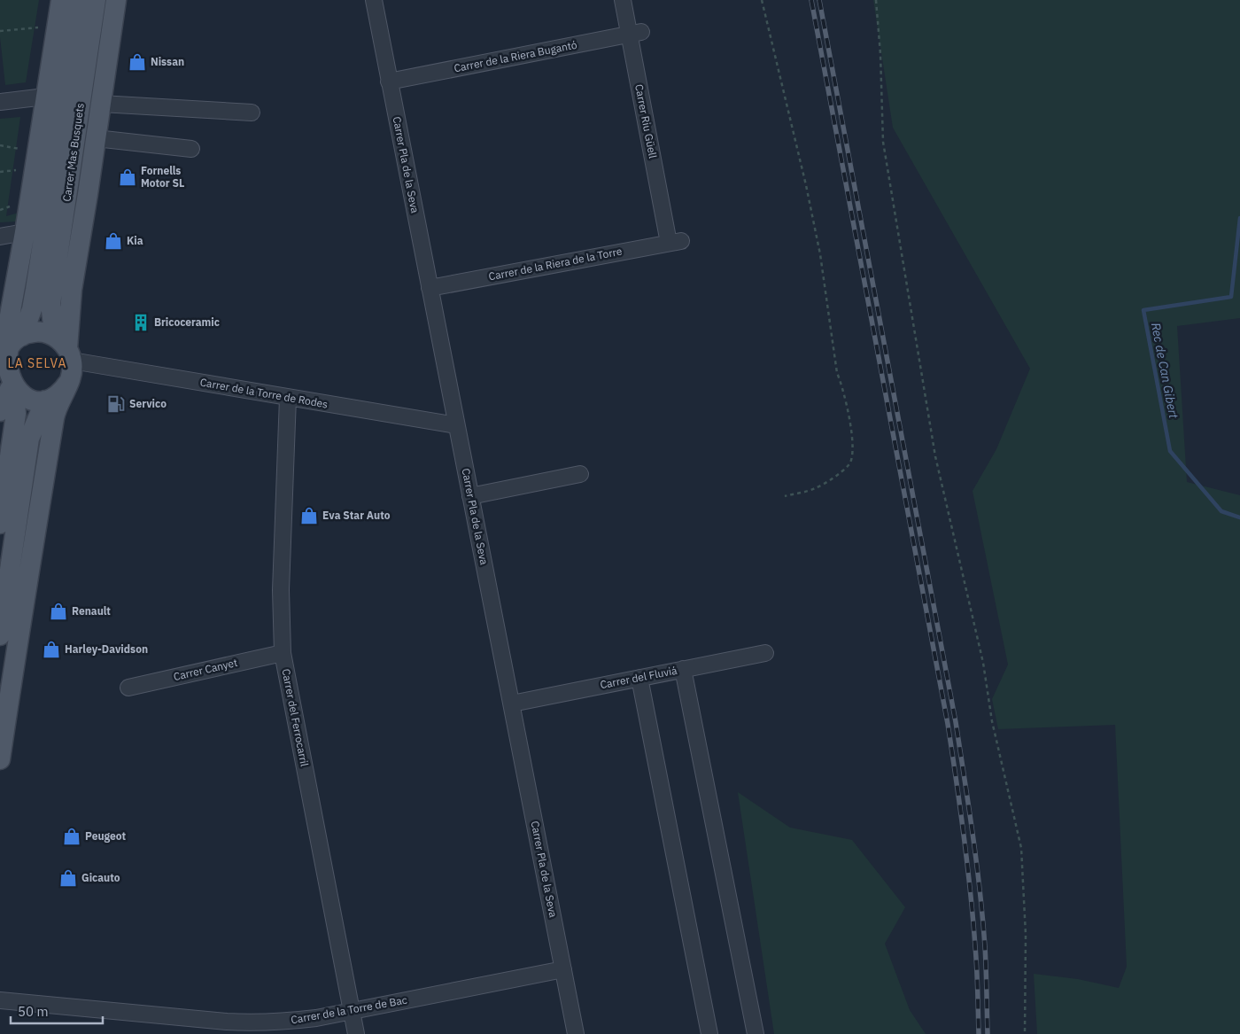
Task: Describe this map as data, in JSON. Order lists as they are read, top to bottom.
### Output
{
  "streets": {
    "main road": ["Carrer Mas Busquets"],
    "street": [
      "Carrer de la Riera Bugantó",
      "Carrer Riu Güell",
      "Carrer Pla de la Seva",
      "Carrer de la Riera de la Torre",
      "Carrer de la Torre de Rodes",
      "Carrer Canyet",
      "Carrer del Fluviá",
      "Carrer del Ferrocarril",
      "Carrer de la Torre de Bac"
    ]
  },
  "crossings": [
    ["Carrer de la Riera Bugantó", "Carrer Riu Güell"],
    ["Carrer de la Riera Bugantó", "Carrer Pla de la Seva"],
    ["Carrer Riu Güell", "Carrer de la Riera de la Torre"],
    ["Carrer Mas Busquets", "Carrer de la Torre de Rodes"],
    ["Carrer Pla de la Seva", "Carrer de la Riera de la Torre"],
    ["Carrer Pla de la Seva", "Carrer de la Torre de Rodes"],
    ["Carrer Pla de la Seva", "Carrer del Fluviá"],
    ["Carrer Pla de la Seva", "Carrer de la Torre de Bac"],
    ["Carrer de la Torre de Rodes", "Carrer del Ferrocarril"],
    ["Carrer Canyet", "Carrer del Ferrocarril"],
    ["Carrer del Ferrocarril", "Carrer de la Torre de Bac"]
  ],
  "districts": ["LA SELVA"],
  "water": ["Rec de Can Gibert"],
  "places": {
    "shop": [
      "Nissan",
      "Fornells Motor SL",
      "Kia",
      "Eva Star Auto",
      "Renault",
      "Harley-Davidson",
      "Peugeot",
      "Gicauto"
    ],
    "building": ["Bricoceramic"],
    "fuel station": ["Servico"]
  },
  "scale_bar": "50 m"
}
